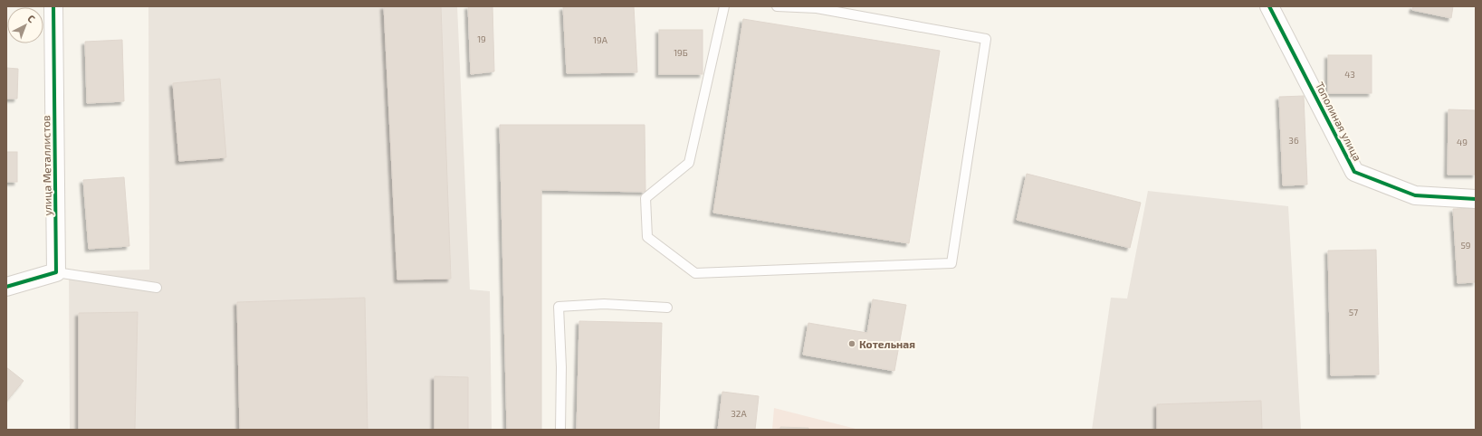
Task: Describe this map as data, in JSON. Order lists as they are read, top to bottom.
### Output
{
  "streets": {
    "street": ["Тополиная улица", "улица Металлистов"]
  },
  "places": ["Котельная"],
  "house_numbers": [
    "19",
    "19А",
    "19Б",
    "43",
    "36",
    "49",
    "59",
    "57",
    "32А"
  ],
  "north": "top right"
}
